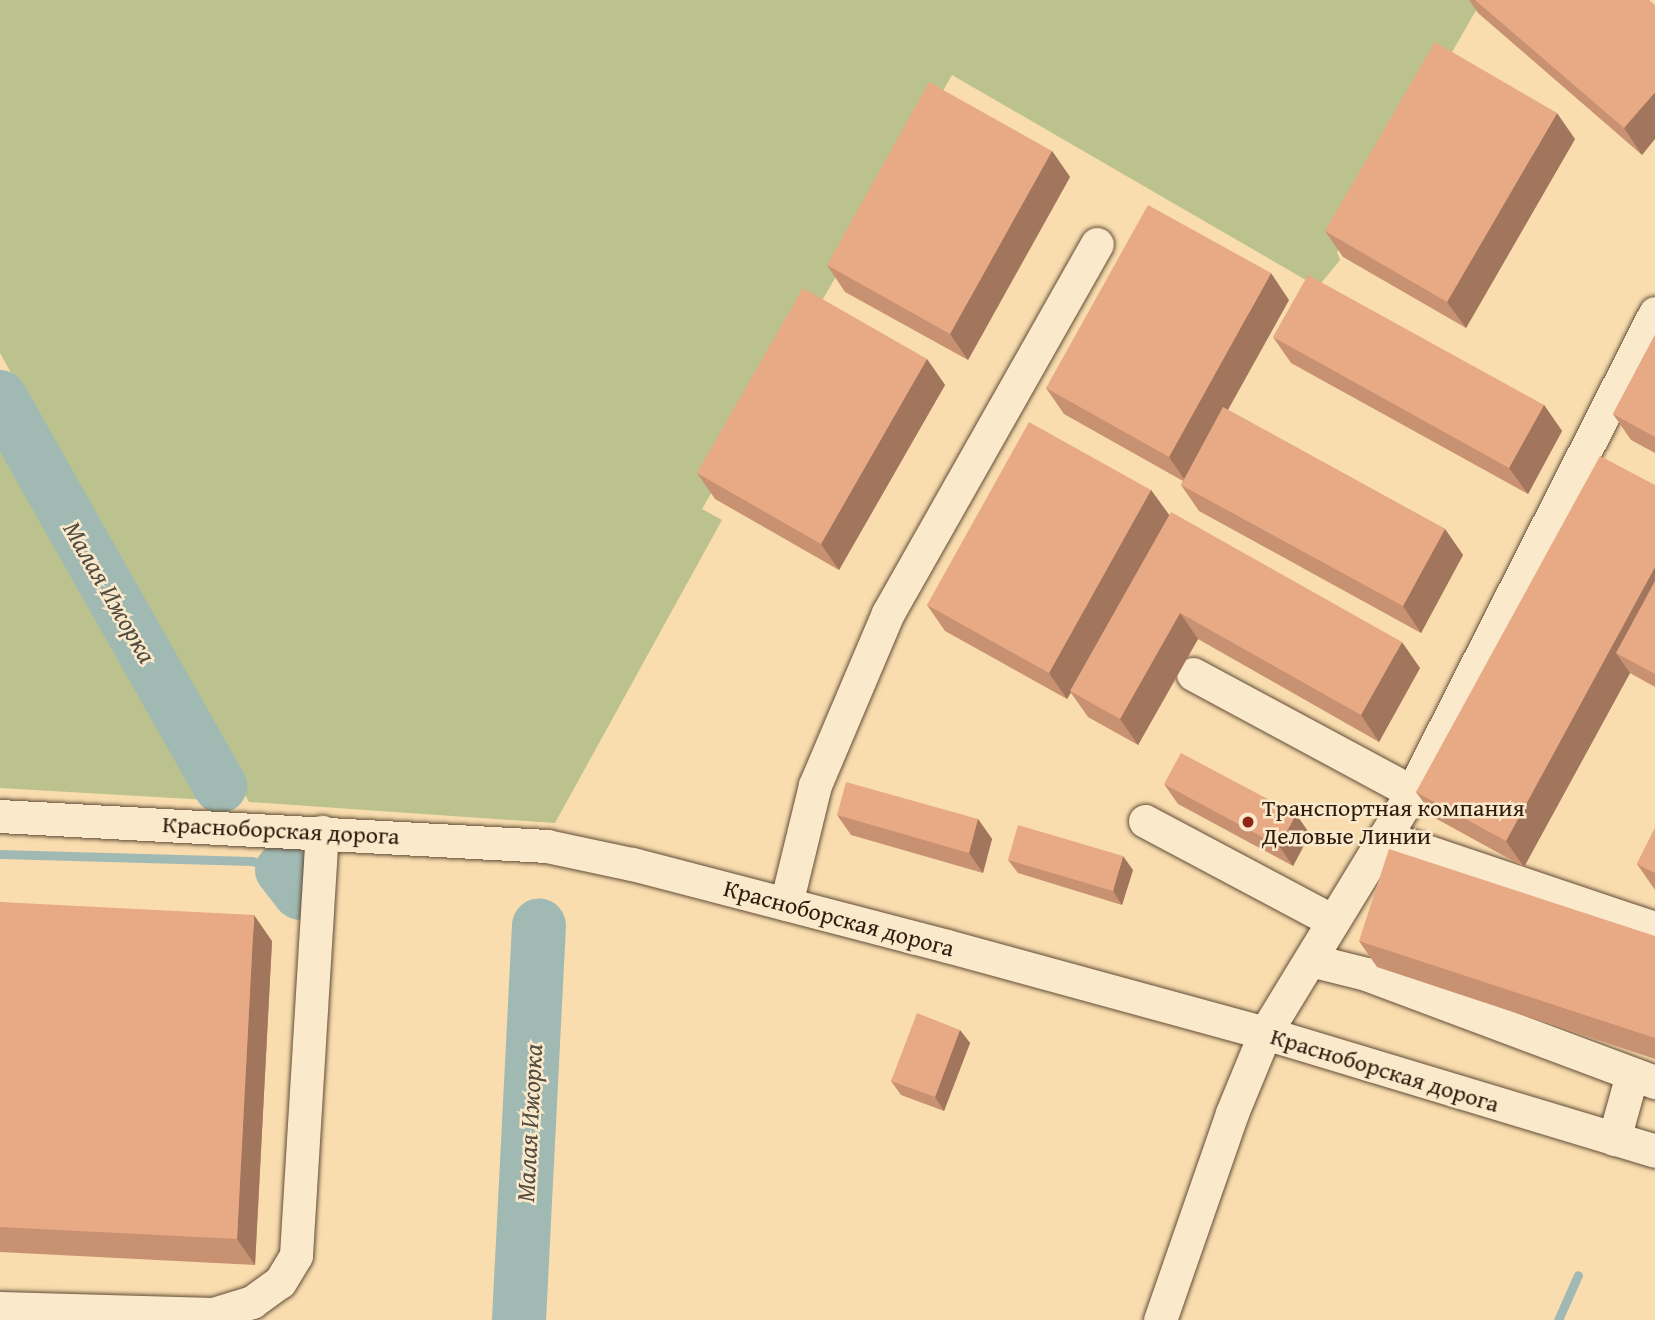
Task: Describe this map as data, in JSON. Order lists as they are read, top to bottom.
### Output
{
  "streets": {
    "street": ["Красноборская дорога"]
  },
  "water": ["Малая Ижорка"],
  "places": ["Транспортная компания Деловые Линии"]
}
